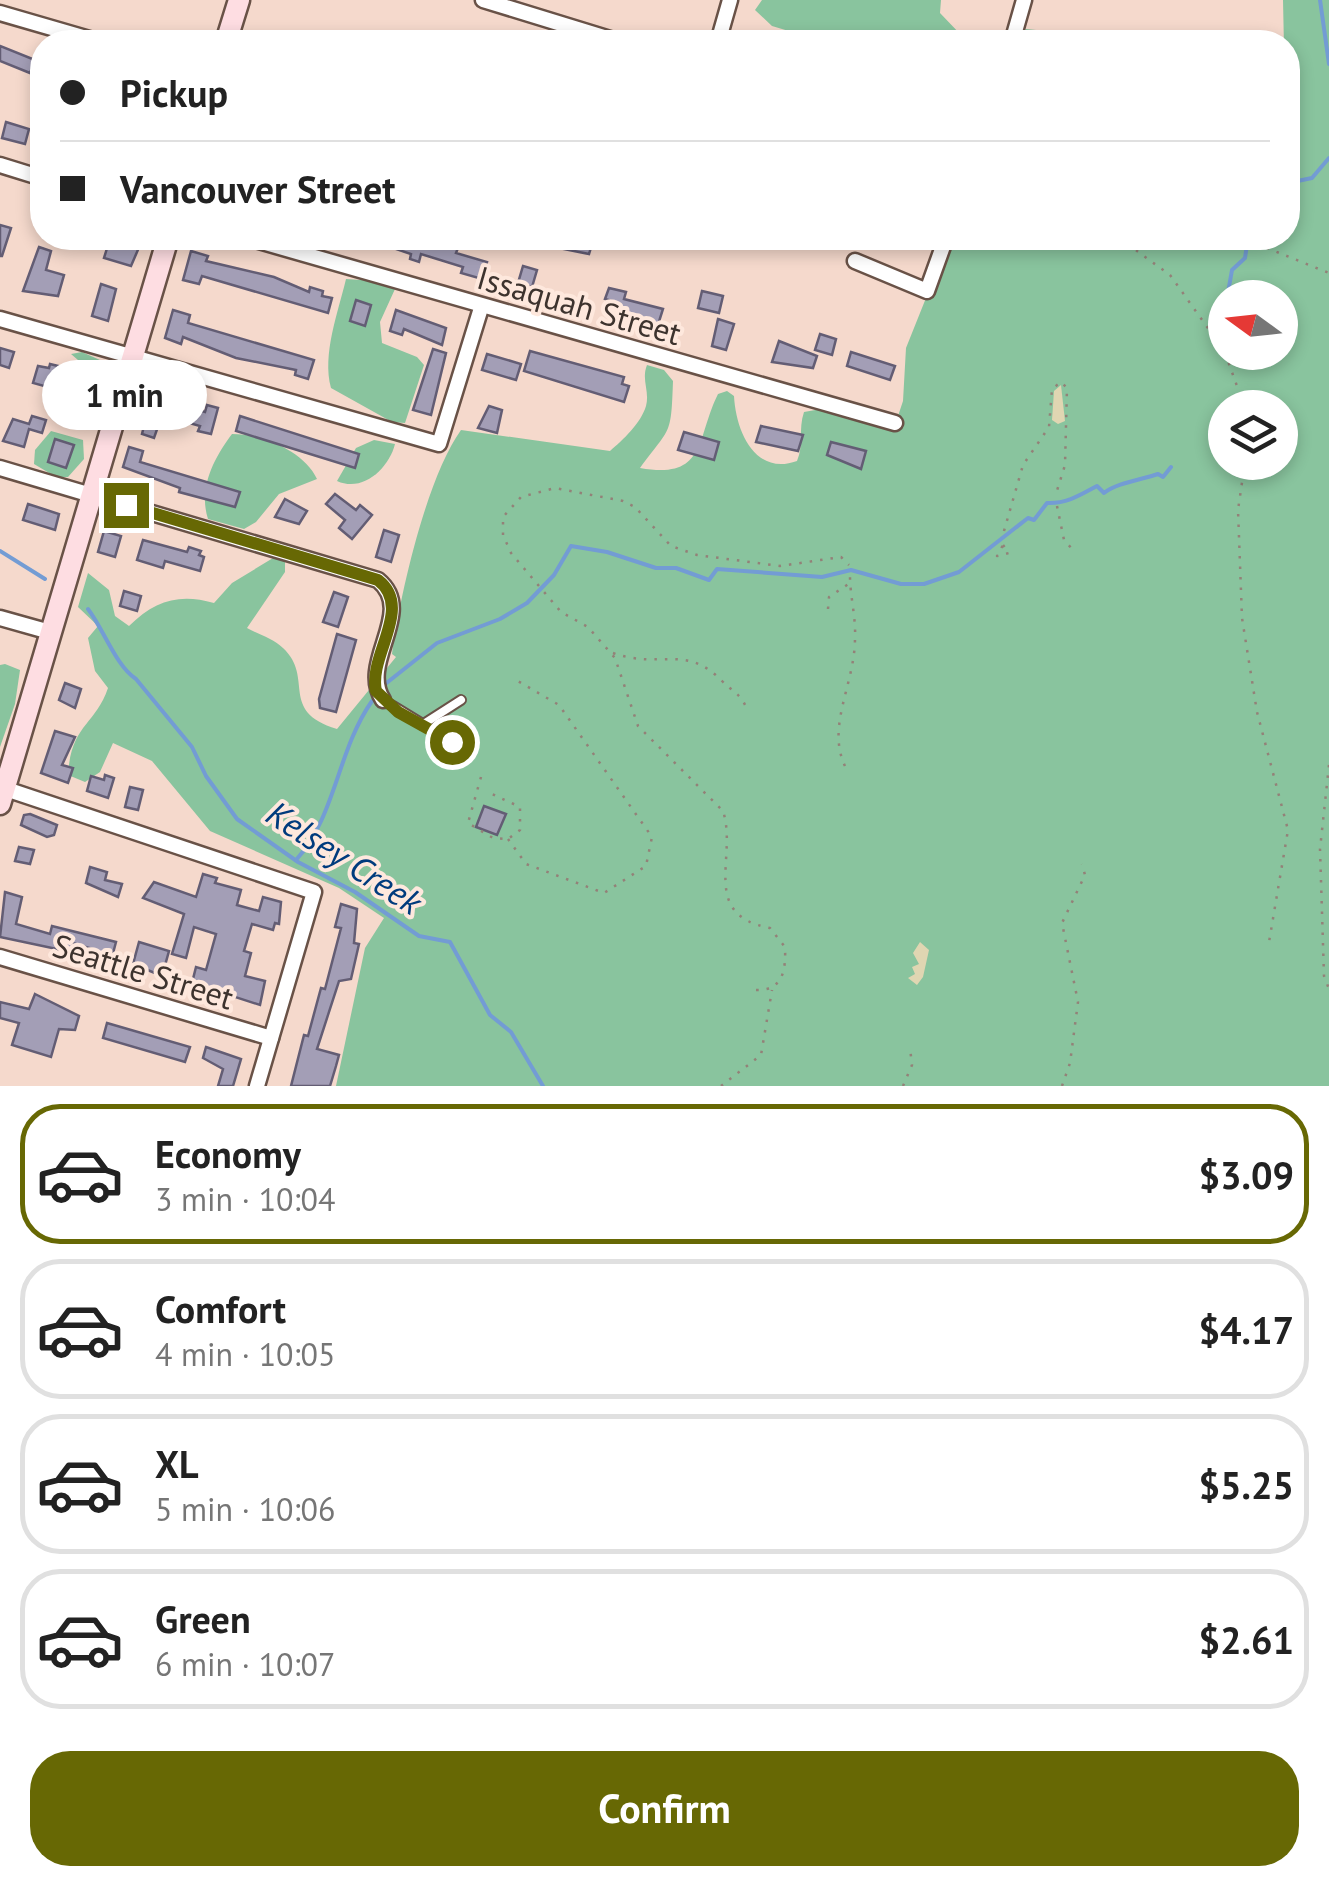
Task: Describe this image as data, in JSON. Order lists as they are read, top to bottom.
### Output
{
  "streets": {
    "street": ["Issaquah Street", "Seattle Street"]
  },
  "water": ["Kelsey Creek"],
  "north": "left",
  "page": {
    "banner": ["Pickup", "Vancouver Street"],
    "bubble": "1 min",
    "list": [
      {
        "name": "Economy",
        "note": "3 min · 10:04",
        "value": "$3.09"
      },
      {
        "name": "Comfort",
        "note": "4 min · 10:05",
        "value": "$4.17"
      },
      {
        "name": "XL",
        "note": "5 min · 10:06",
        "value": "$5.25"
      },
      {
        "name": "Green",
        "note": "6 min · 10:07",
        "value": "$2.61"
      }
    ],
    "buttons": "Confirm"
  }
}
